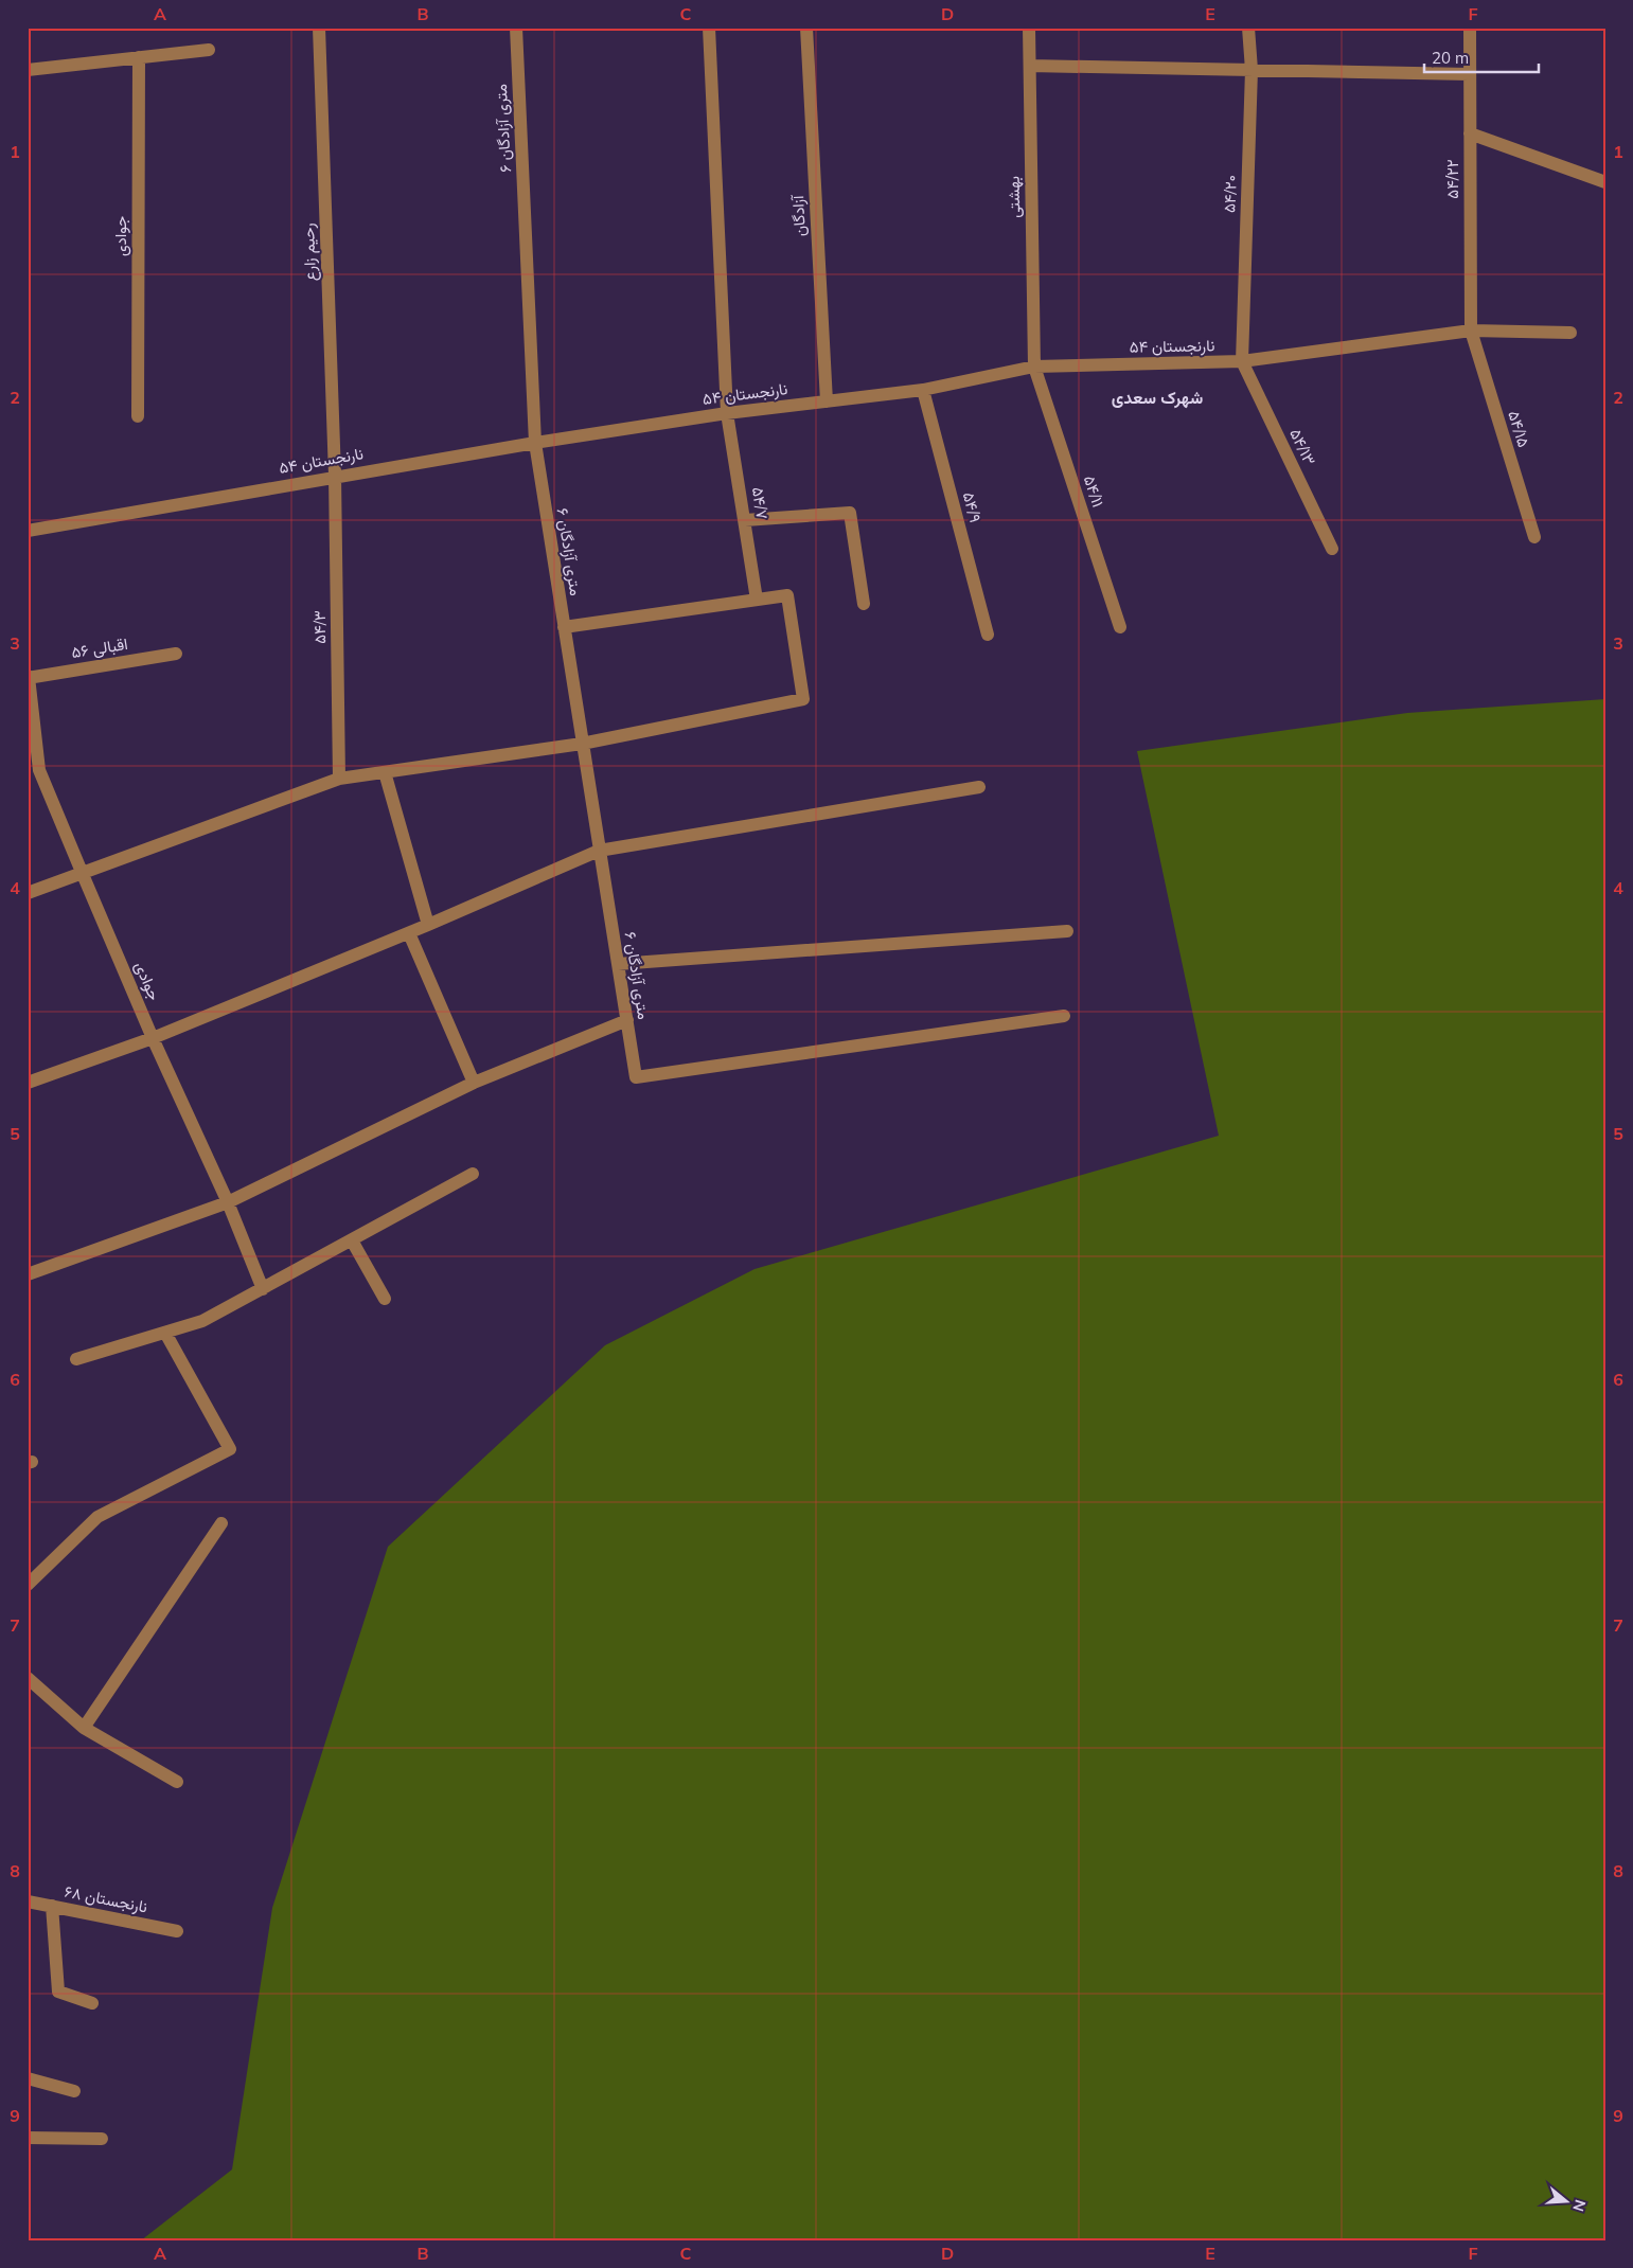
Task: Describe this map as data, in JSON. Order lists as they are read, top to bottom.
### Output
{
  "streets": {
    "street": [
      "۶ متری آزادگان",
      "۵۴/۲۲",
      "۵۴/۲۰",
      "بهشتی",
      "آزادگان",
      "جوادی",
      "رحیم زارع",
      "نارنجستان ۵۴",
      "۵۴/۱۵",
      "۵۴/۱۳",
      "۵۴/۱۱",
      "۵۴/۷",
      "۵۴/۹",
      "۵۴/۳",
      "اقبالی ۵۶",
      "نارنجستان ۶۸"
    ]
  },
  "crossings": [
    ["۶ متری آزادگان", "نارنجستان ۵۴"],
    ["۵۴/۲۲", "نارنجستان ۵۴"],
    ["۵۴/۲۲", "۵۴/۱۵"],
    ["۵۴/۲۰", "نارنجستان ۵۴"],
    ["۵۴/۲۰", "۵۴/۱۳"],
    ["بهشتی", "نارنجستان ۵۴"],
    ["بهشتی", "۵۴/۱۱"],
    ["آزادگان", "نارنجستان ۵۴"],
    ["جوادی", "اقبالی ۵۶"],
    ["رحیم زارع", "نارنجستان ۵۴"],
    ["رحیم زارع", "۵۴/۳"],
    ["نارنجستان ۵۴", "۵۴/۱۵"],
    ["نارنجستان ۵۴", "۵۴/۱۳"],
    ["نارنجستان ۵۴", "۵۴/۱۱"],
    ["نارنجستان ۵۴", "۵۴/۷"],
    ["نارنجستان ۵۴", "۵۴/۹"],
    ["نارنجستان ۵۴", "۵۴/۳"]
  ],
  "districts": ["شهرک سعدی"],
  "scale_bar": "20 m",
  "north": "right",
  "grid": {
    "columns": [
      "A",
      "B",
      "C",
      "D",
      "E",
      "F"
    ],
    "rows": [
      "1",
      "2",
      "3",
      "4",
      "5",
      "6",
      "7",
      "8",
      "9"
    ]
  }
}
